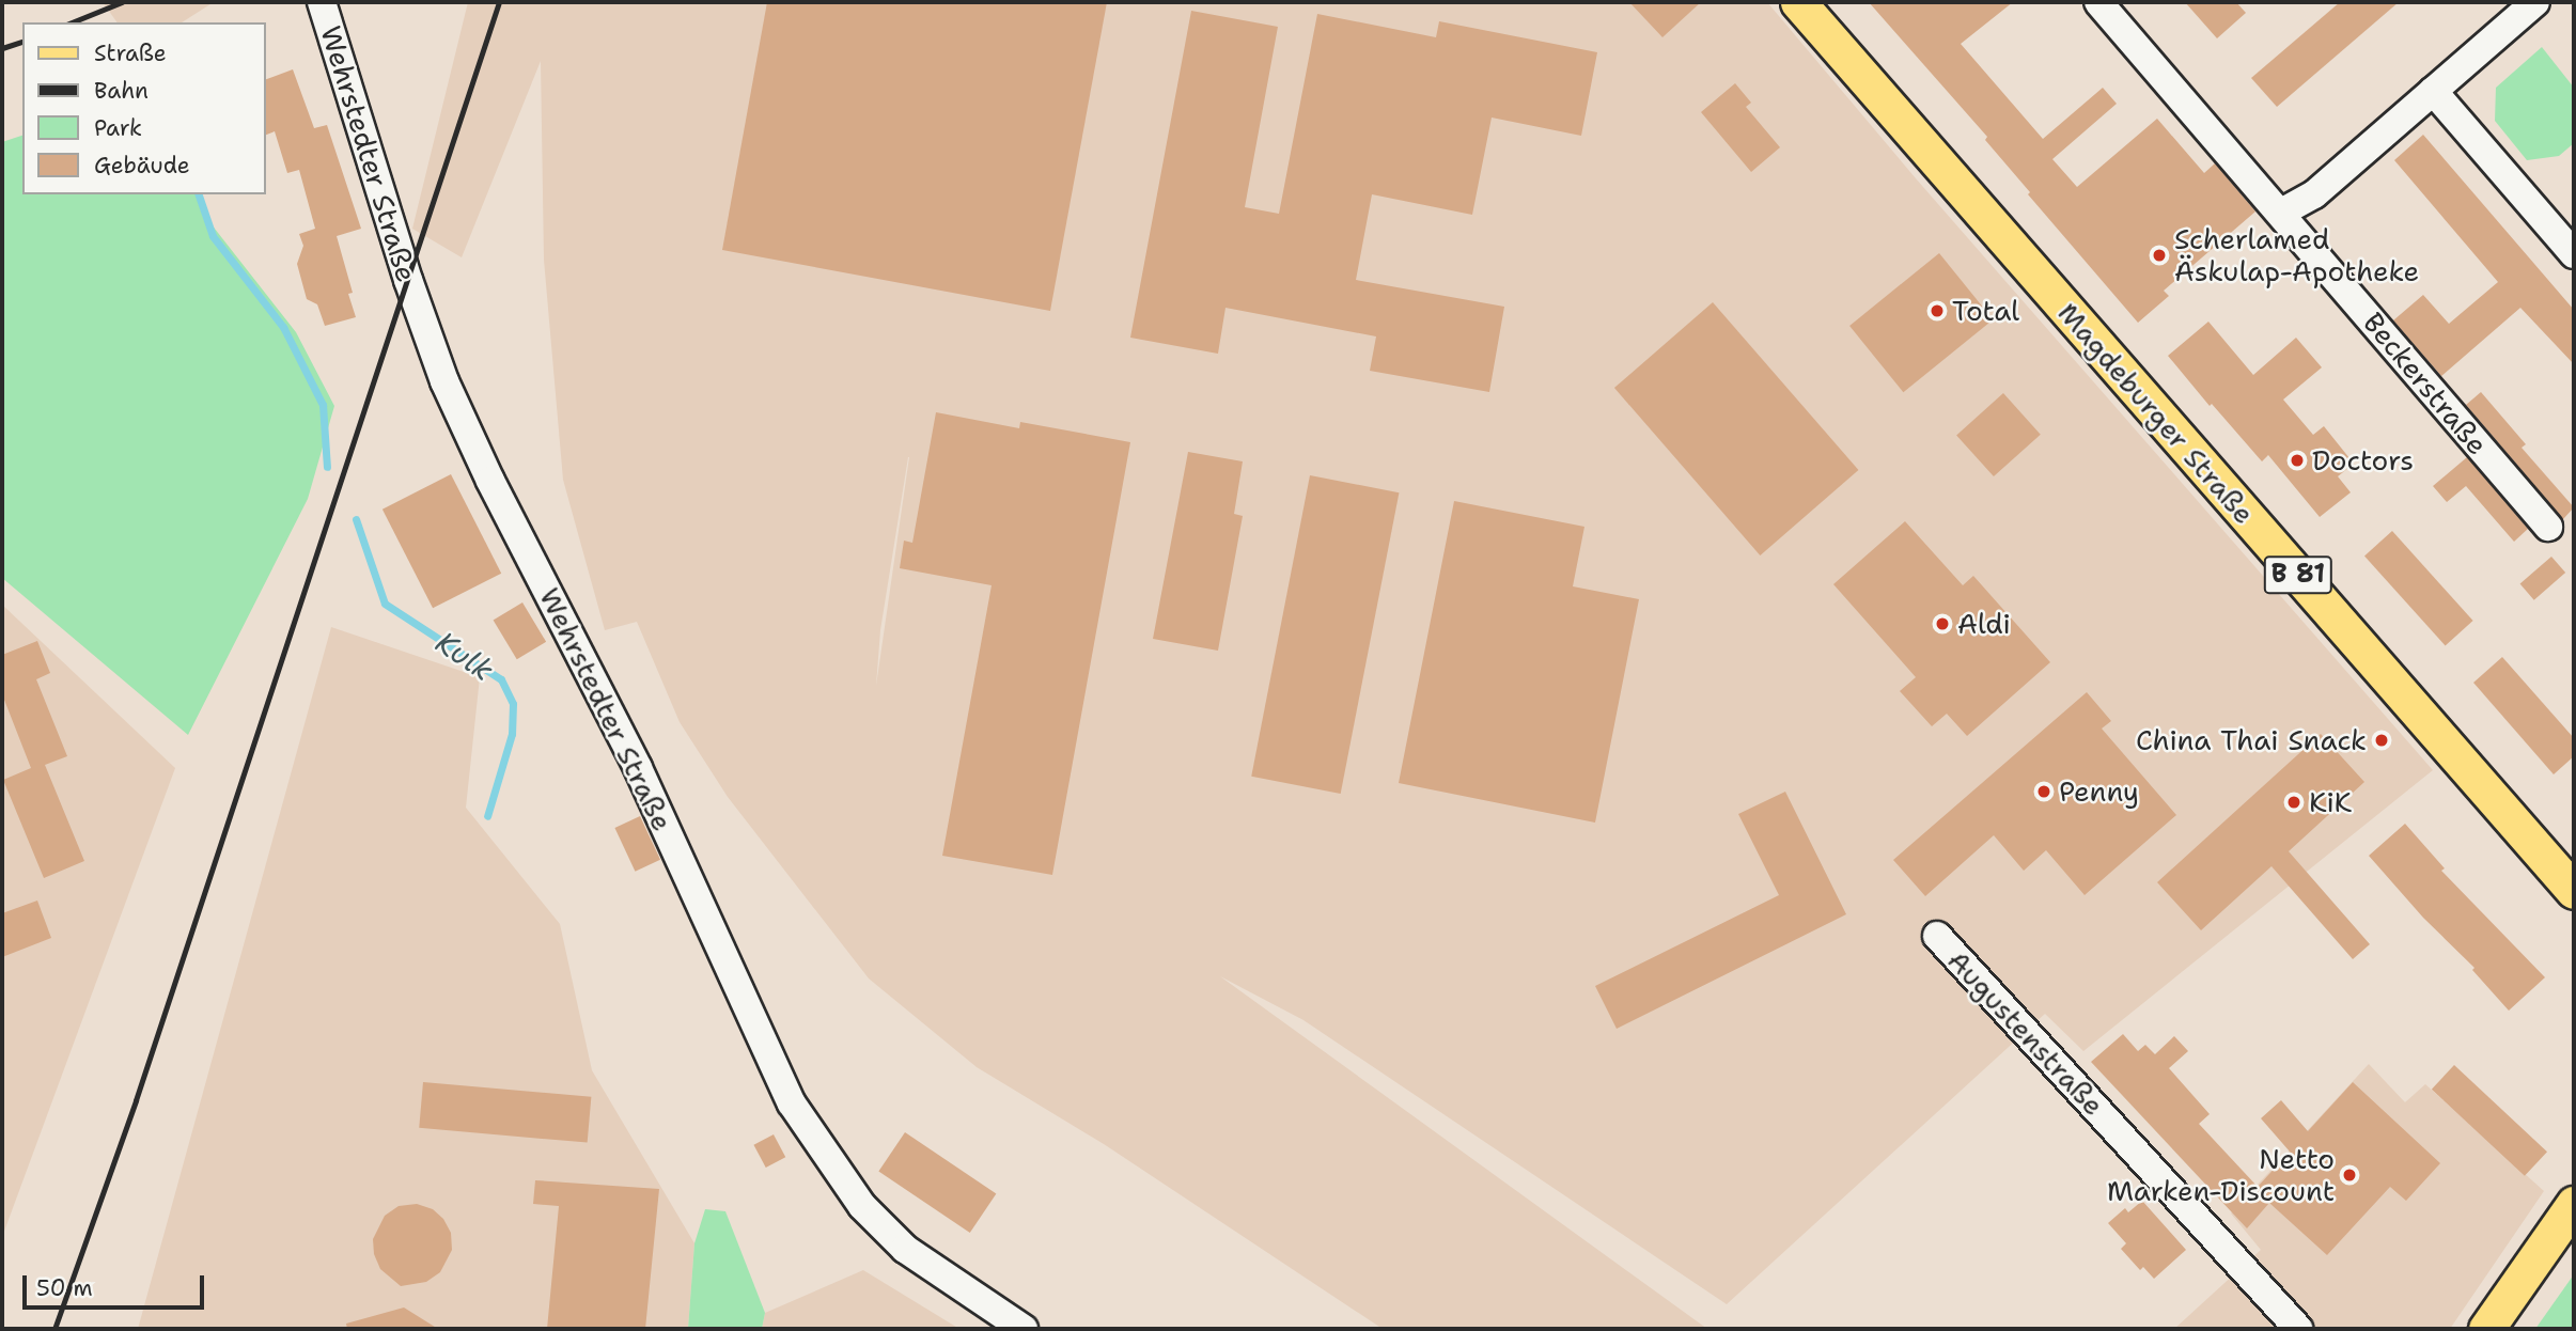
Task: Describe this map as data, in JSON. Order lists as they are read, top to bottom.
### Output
{
  "streets": {
    "main road": ["Magdeburger Straße", "B 81"],
    "street": ["Wehrstedter Straße", "Beckerstraße", "Augustenstraße"]
  },
  "water": ["Kulk"],
  "places": [
    "Scherlamed Äskulap-Apotheke",
    "Total",
    "Doctors",
    "Aldi",
    "China Thai Snack",
    "Penny",
    "KiK",
    "Netto Marken-Discount"
  ],
  "legend": [
    "Straße",
    "Bahn",
    "Park",
    "Gebäude"
  ],
  "scale_bar": "50 m"
}
